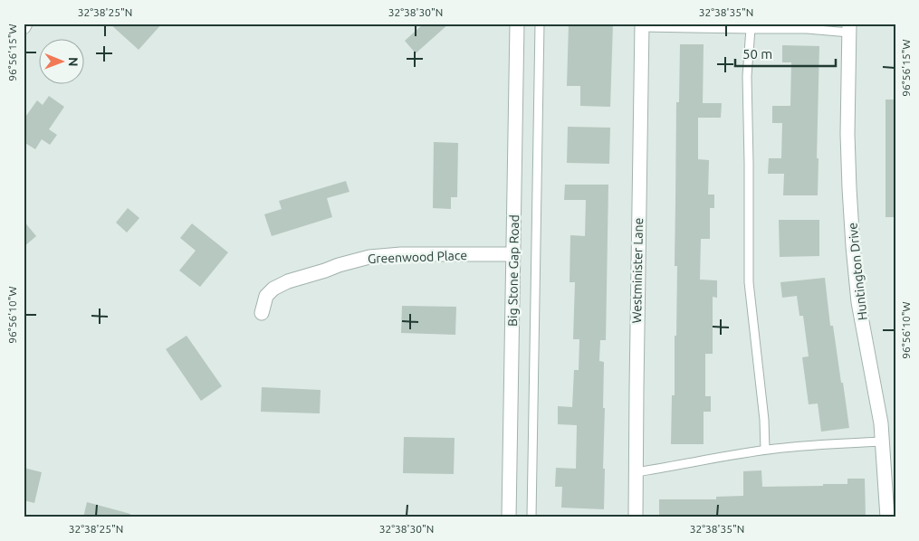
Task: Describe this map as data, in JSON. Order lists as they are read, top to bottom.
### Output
{
  "streets": {
    "street": [
      "Greenwood Place",
      "Big Stone Gap Road",
      "Westminister Lane",
      "Huntington Drive"
    ]
  },
  "crossings": [
    ["Greenwood Place", "Big Stone Gap Road"]
  ],
  "scale_bar": "50 m",
  "north": "right",
  "coordinates": [
    "32°38'25\"N",
    "32°38'30\"N",
    "32°38'35\"N",
    "96°56'15\"W",
    "96°56'10\"W"
  ]
}
